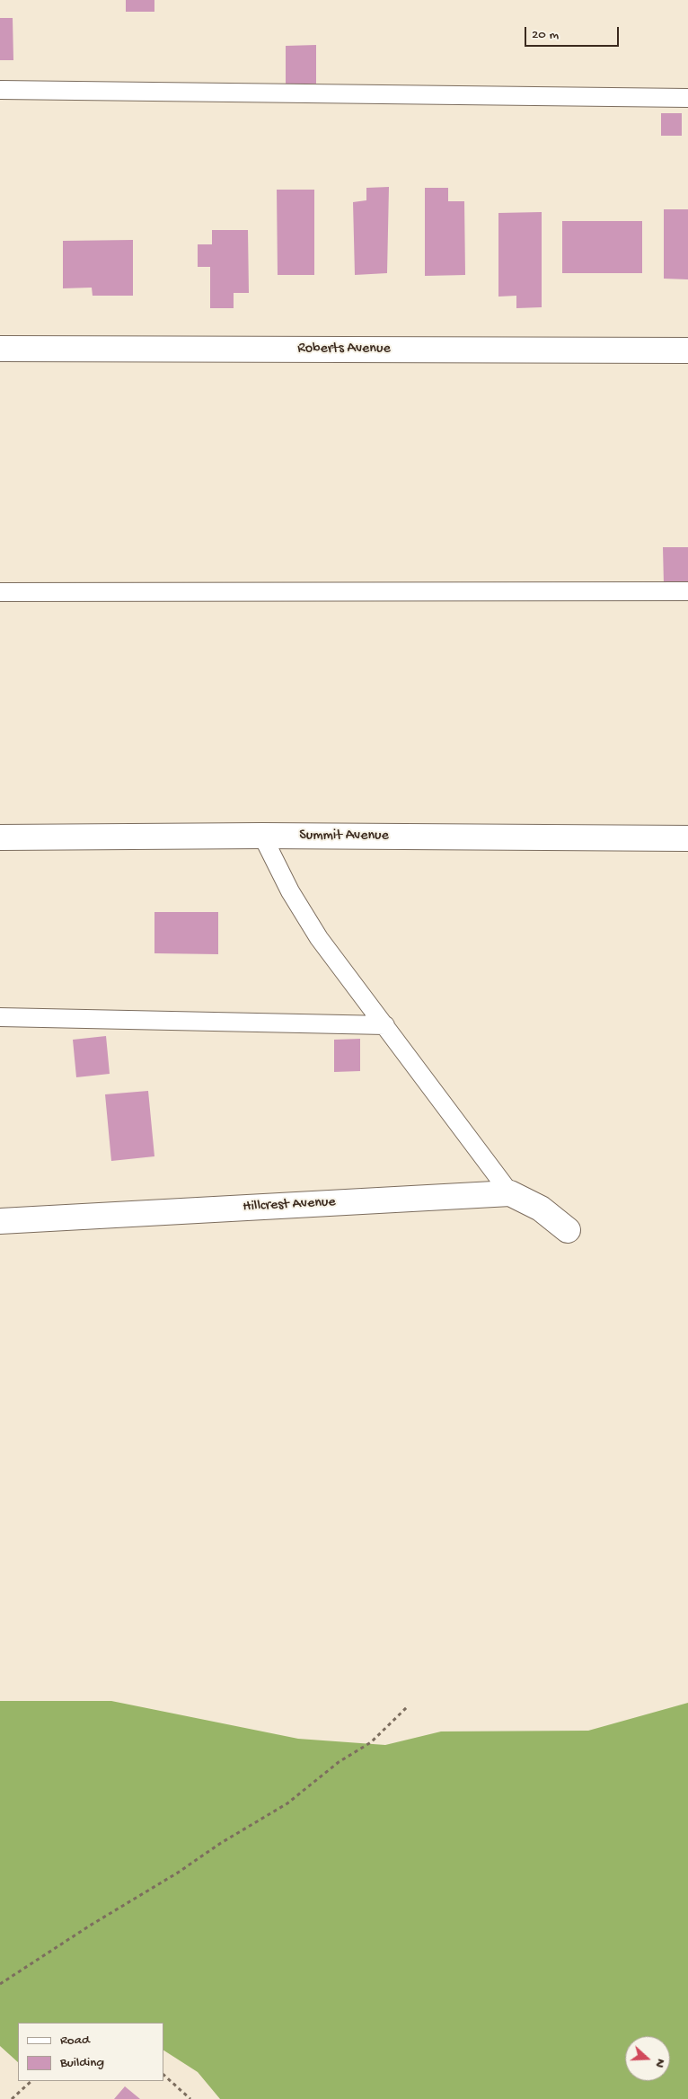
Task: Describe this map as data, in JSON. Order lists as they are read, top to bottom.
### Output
{
  "streets": {
    "street": ["Roberts Avenue", "Summit Avenue", "Hillcrest Avenue"]
  },
  "legend": ["Road", "Building"],
  "scale_bar": "20 m",
  "north": "right"
}
